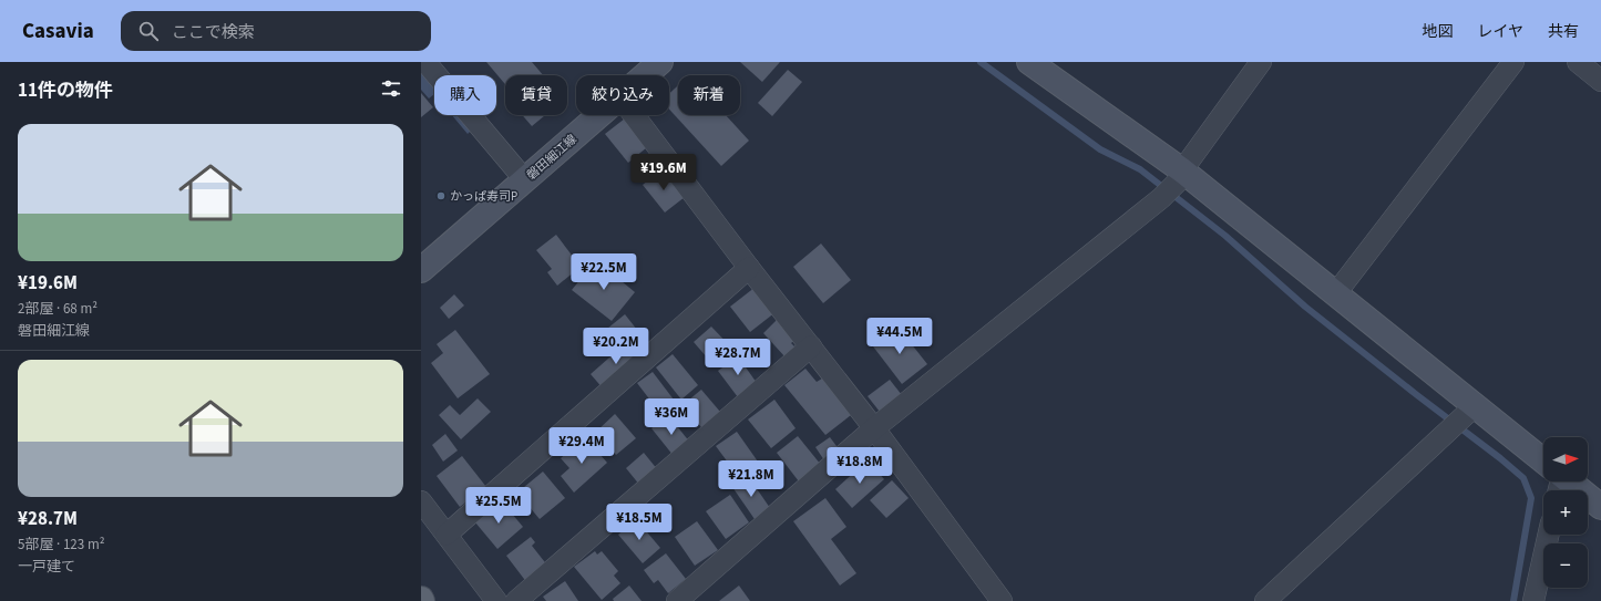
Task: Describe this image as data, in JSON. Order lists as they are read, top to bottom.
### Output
{
  "streets": {
    "street": ["磐田細江線"]
  },
  "places": ["かっぱ寿司P"],
  "north": "right",
  "page": {
    "header": "Casavia",
    "search": "ここで検索",
    "nav": ["地図", "レイヤ", "共有"],
    "heading": "11件の物件",
    "chip": [
      "購入",
      "賃貸",
      "絞り込み",
      "新着"
    ],
    "list": [
      {
        "name": "¥19.6M",
        "note": "2部屋 · 68 m² · 磐田細江線"
      },
      {
        "name": "¥28.7M",
        "note": "5部屋 · 123 m² · 一戸建て"
      }
    ],
    "price": [
      "¥19.6M",
      "¥22.5M",
      "¥44.5M",
      "¥20.2M",
      "¥28.7M",
      "¥36M",
      "¥29.4M",
      "¥18.8M",
      "¥21.8M",
      "¥25.5M",
      "¥18.5M"
    ],
    "map_buttons": ["+", "−"]
  }
}
